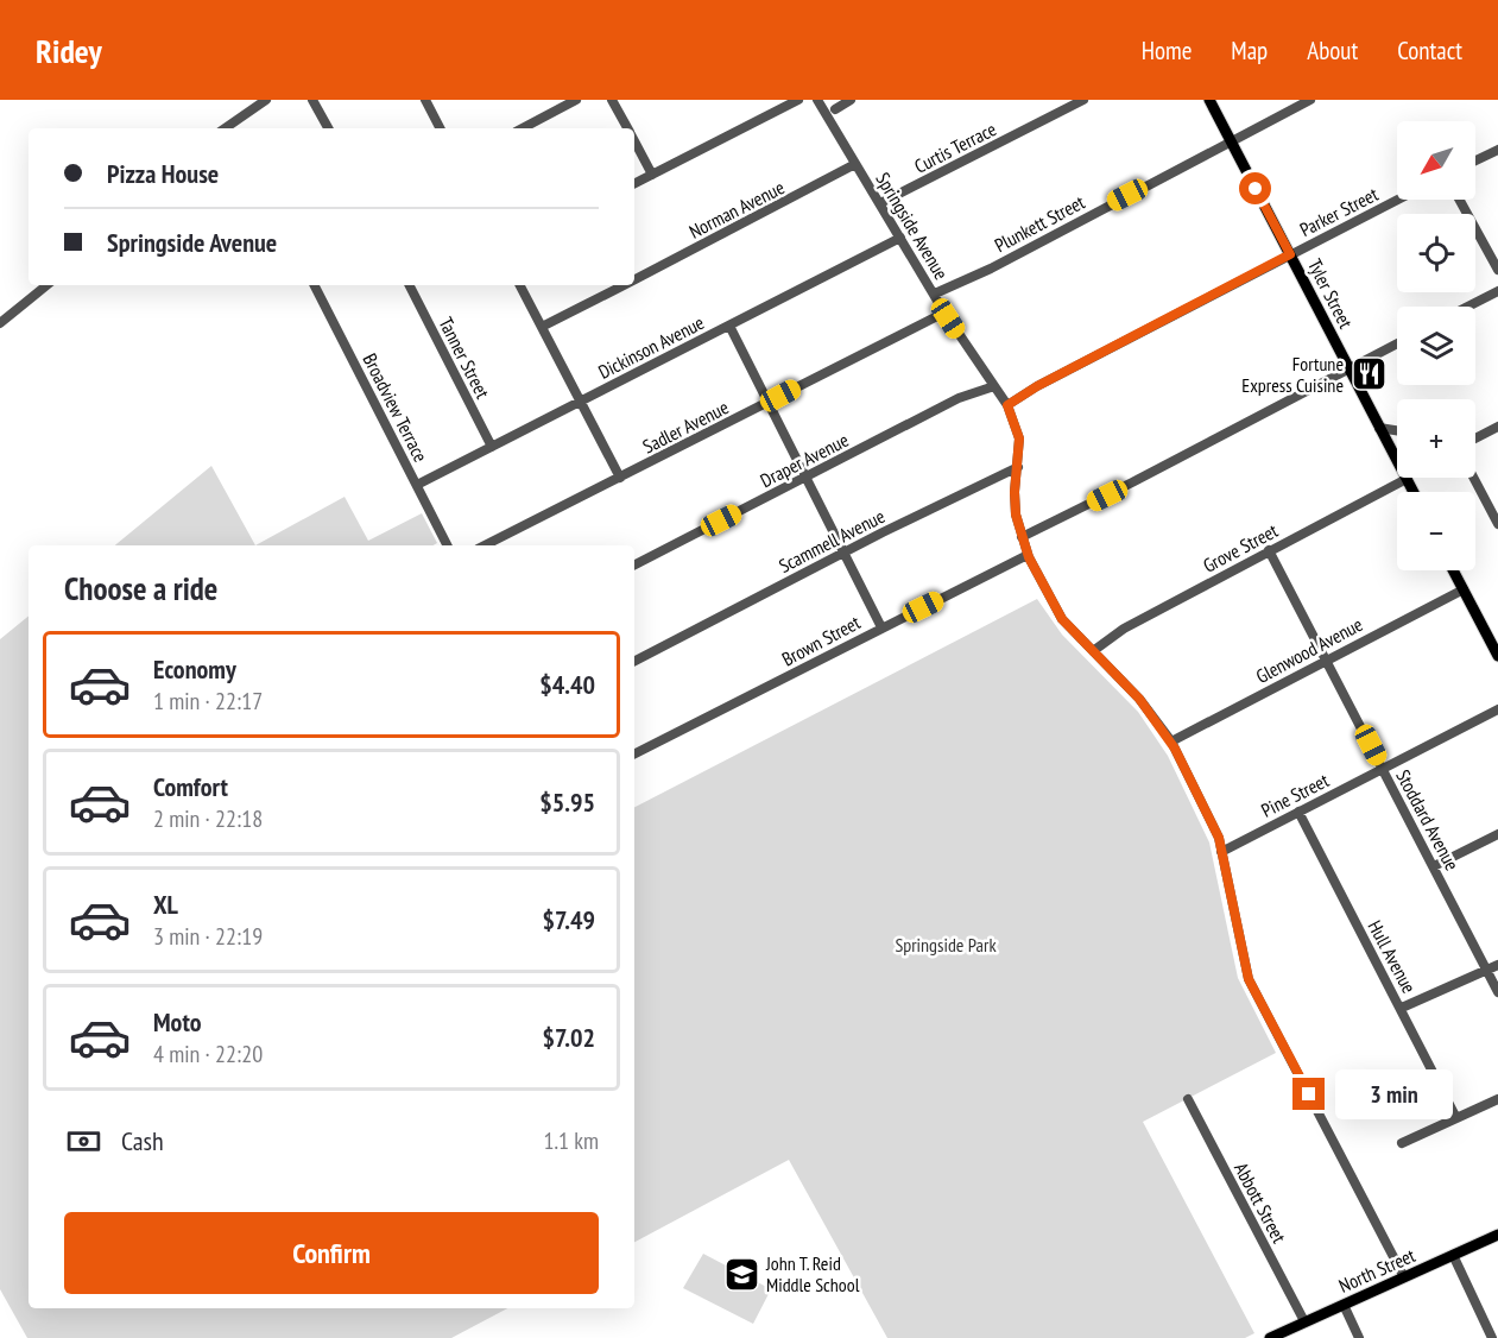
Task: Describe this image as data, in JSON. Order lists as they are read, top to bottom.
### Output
{
  "streets": {
    "main road": ["Tyler Street", "North Street"],
    "street": [
      "Curtis Terrace",
      "Norman Avenue",
      "Parker Street",
      "Plunkett Street",
      "Springside Avenue",
      "Dickinson Avenue",
      "Tanner Street",
      "Broadview Terrace",
      "Sadler Avenue",
      "Draper Avenue",
      "Scammell Avenue",
      "Grove Street",
      "Brown Street",
      "Glenwood Avenue",
      "Pine Street",
      "Stoddard Avenue",
      "Hull Avenue",
      "Abbott Street"
    ]
  },
  "crossings": [
    ["Curtis Terrace", "Springside Avenue"],
    ["Norman Avenue", "Springside Avenue"],
    ["Parker Street", "Springside Avenue"],
    ["Parker Street", "Tyler Street"],
    ["Plunkett Street", "Springside Avenue"],
    ["Plunkett Street", "Tyler Street"],
    ["Springside Avenue", "Dickinson Avenue"],
    ["Springside Avenue", "Sadler Avenue"],
    ["Springside Avenue", "Draper Avenue"],
    ["Springside Avenue", "Scammell Avenue"],
    ["Springside Avenue", "Grove Street"],
    ["Springside Avenue", "Brown Street"],
    ["Springside Avenue", "Glenwood Avenue"],
    ["Springside Avenue", "Pine Street"],
    ["Springside Avenue", "North Street"],
    ["Tyler Street", "Grove Street"],
    ["Dickinson Avenue", "Tanner Street"],
    ["Dickinson Avenue", "Broadview Terrace"],
    ["Grove Street", "Stoddard Avenue"],
    ["Glenwood Avenue", "Stoddard Avenue"],
    ["Pine Street", "Stoddard Avenue"],
    ["Pine Street", "Hull Avenue"],
    ["Abbott Street", "North Street"]
  ],
  "parks": ["Springside Park"],
  "places": {
    "restaurant": ["Fortune Express Cuisine"],
    "school or university": ["John T. Reid Middle School"]
  },
  "north": "bottom left",
  "page": {
    "header": "Ridey",
    "nav": [
      "Home",
      "Map",
      "About",
      "Contact"
    ],
    "map_buttons": ["+", "−"],
    "banner": ["Pizza House", "Springside Avenue"],
    "heading": "Choose a ride",
    "list": [
      {
        "name": "Economy",
        "note": "1 min · 22:17",
        "value": "$4.40"
      },
      {
        "name": "Comfort",
        "note": "2 min · 22:18",
        "value": "$5.95"
      },
      {
        "name": "XL",
        "note": "3 min · 22:19",
        "value": "$7.49"
      },
      {
        "name": "Moto",
        "note": "4 min · 22:20",
        "value": "$7.02"
      }
    ],
    "bubble": "3 min",
    "pay": ["Cash", "1.1 km"],
    "buttons": "Confirm"
  }
}
